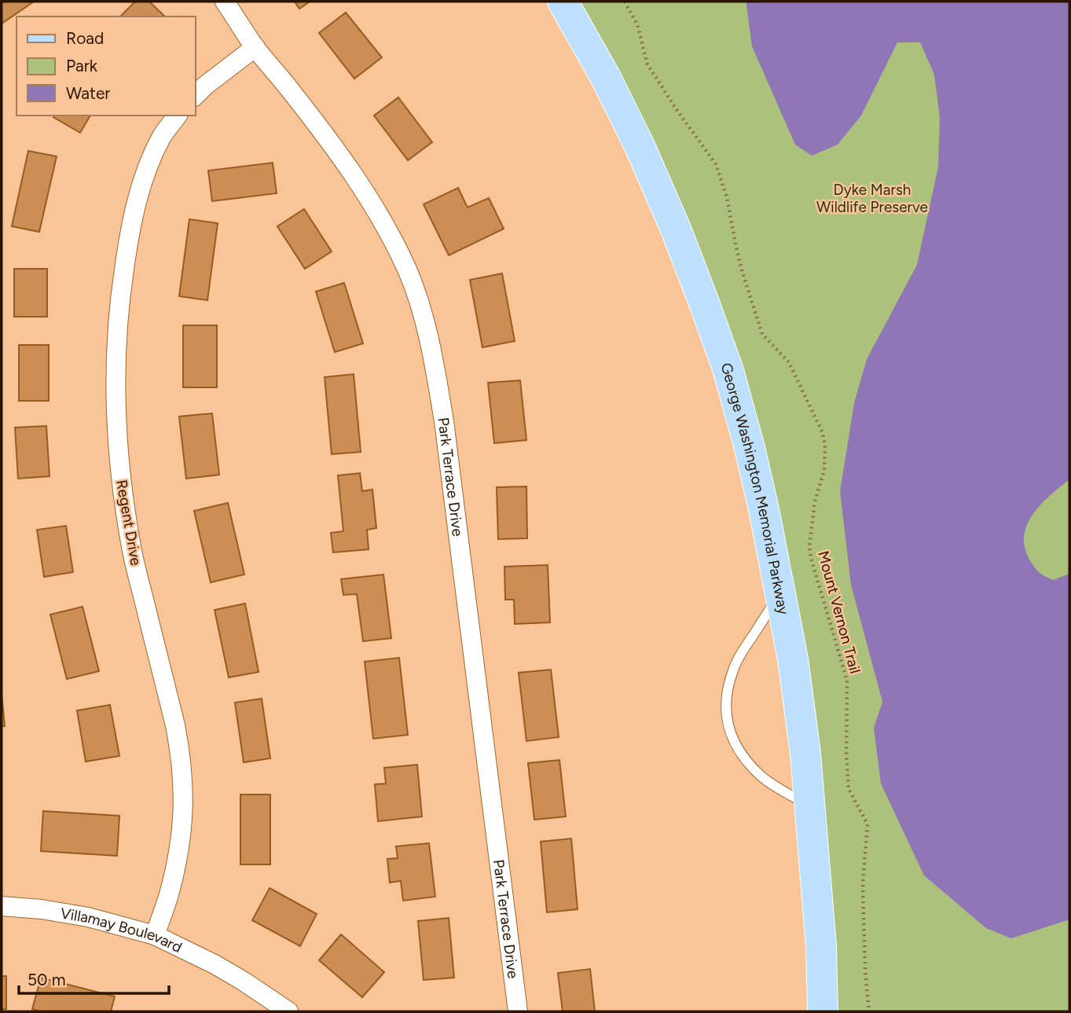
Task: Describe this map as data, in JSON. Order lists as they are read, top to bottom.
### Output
{
  "streets": {
    "main road": ["George Washington Memorial Parkway"],
    "street": ["Park Terrace Drive", "Regent Drive", "Villamay Boulevard"],
    "path": ["Mount Vernon Trail"]
  },
  "crossings": [
    ["Regent Drive", "Villamay Boulevard"]
  ],
  "parks": ["Dyke Marsh Wildlife Preserve"],
  "legend": ["Road", "Park", "Water"],
  "scale_bar": "50 m"
}
